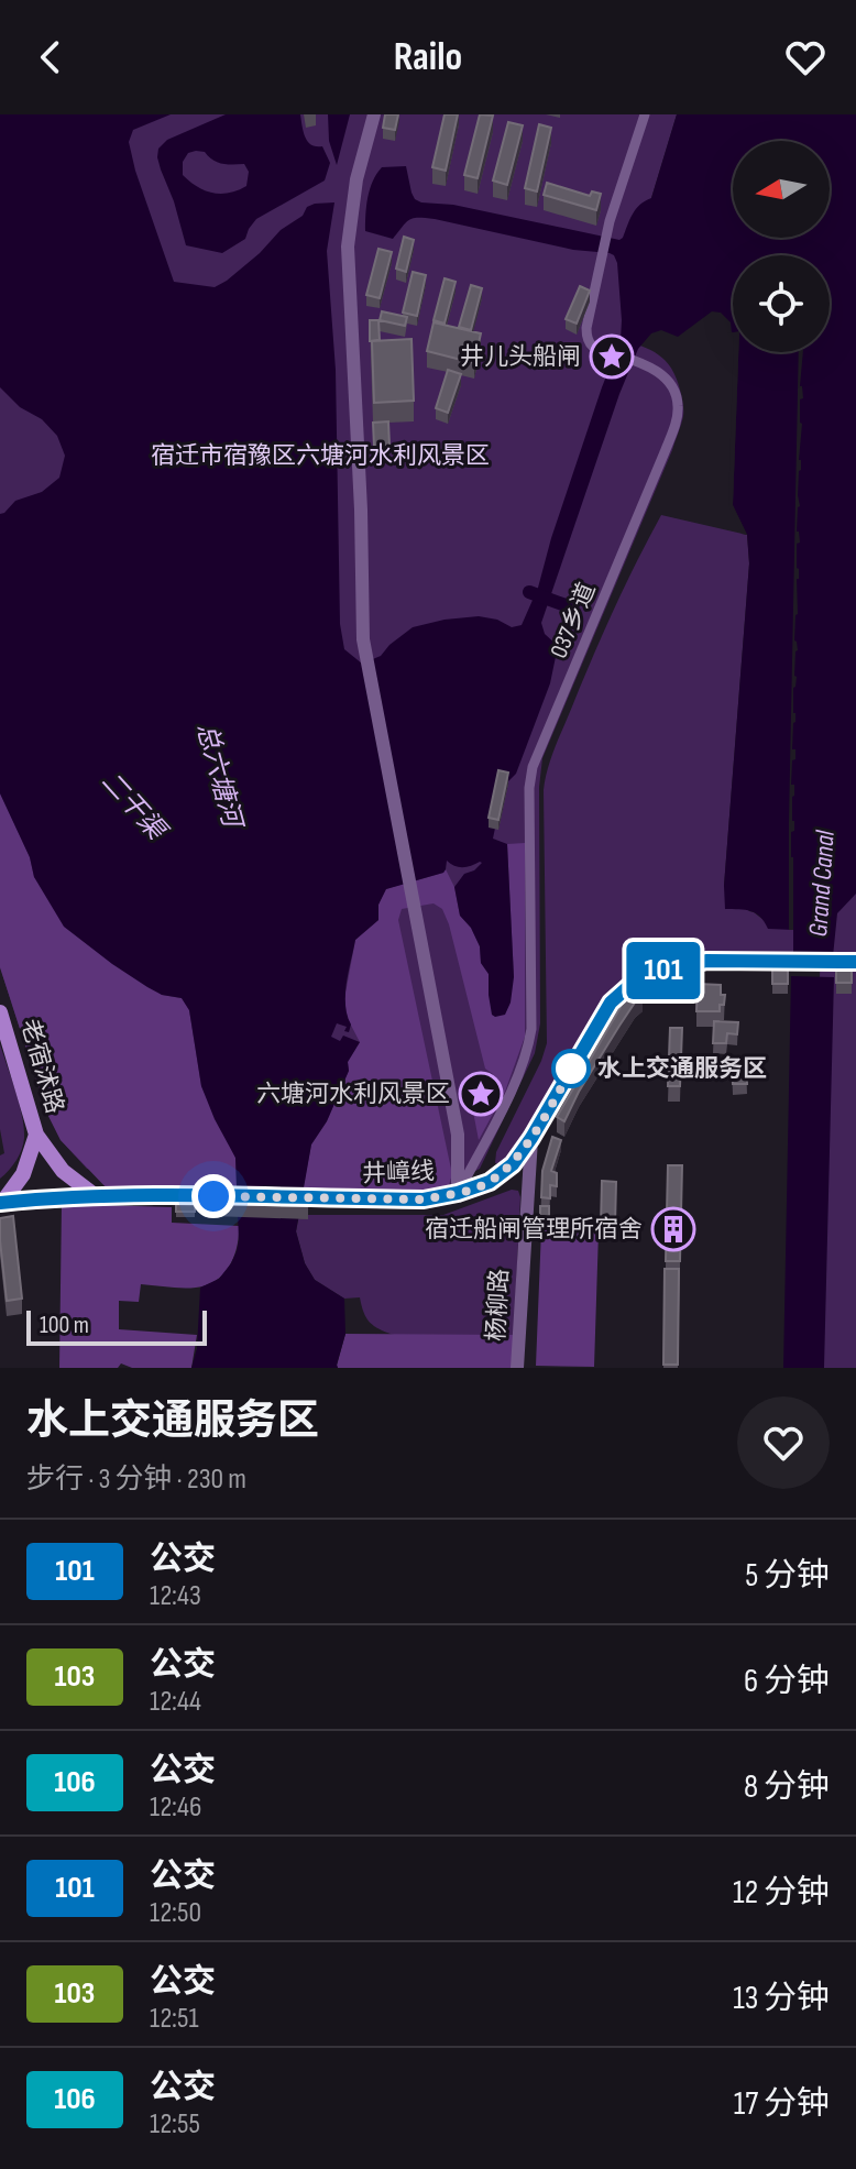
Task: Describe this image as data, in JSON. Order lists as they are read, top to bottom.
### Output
{
  "streets": {
    "main road": ["老宿沭路", "井嶂线"],
    "street": ["037乡道", "杨柳路"]
  },
  "crossings": [
    ["037乡道", "井嶂线"],
    ["井嶂线", "杨柳路"]
  ],
  "water": ["总六塘河", "二干渠", "Grand Canal"],
  "parks": ["宿迁市宿豫区六塘河水利风景区"],
  "places": {
    "place": ["井儿头船闸", "六塘河水利风景区"],
    "other": ["水上交通服务区"],
    "building": ["宿迁船闸管理所宿舍"]
  },
  "lines": ["bus line 101"],
  "scale_bar": "100 m",
  "north": "left",
  "page": {
    "header": "Railo",
    "on_map": "101",
    "scale": "100 m",
    "heading": ["水上交通服务区", "步行 · 3 分钟 · 230 m"],
    "list": [
      {
        "mark": "101",
        "name": "公交",
        "note": "12:43",
        "value": "5 分钟"
      },
      {
        "mark": "103",
        "name": "公交",
        "note": "12:44",
        "value": "6 分钟"
      },
      {
        "mark": "106",
        "name": "公交",
        "note": "12:46",
        "value": "8 分钟"
      },
      {
        "mark": "101",
        "name": "公交",
        "note": "12:50",
        "value": "12 分钟"
      },
      {
        "mark": "103",
        "name": "公交",
        "note": "12:51",
        "value": "13 分钟"
      },
      {
        "mark": "106",
        "name": "公交",
        "note": "12:55",
        "value": "17 分钟"
      }
    ]
  }
}
